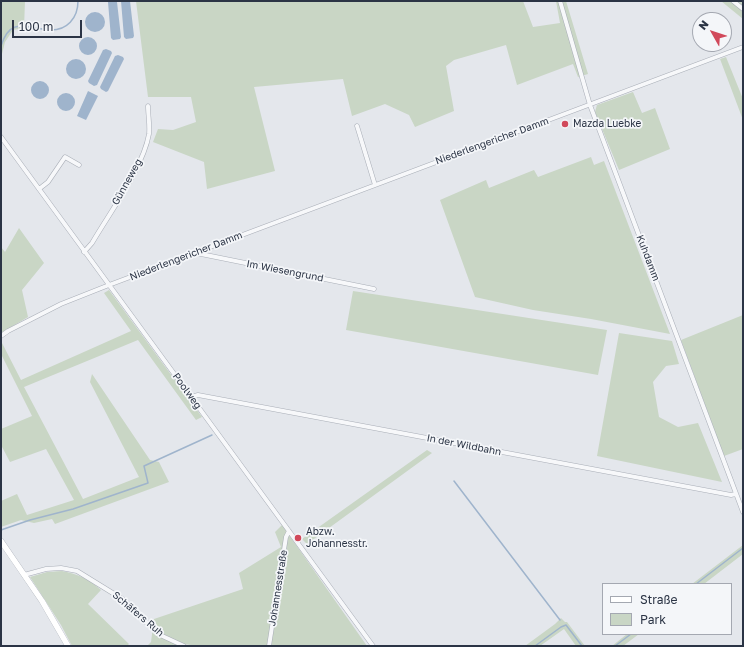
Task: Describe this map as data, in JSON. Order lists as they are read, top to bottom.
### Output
{
  "streets": {
    "street": [
      "Niederlengericher Damm",
      "Günneweg",
      "Kuhdamm",
      "Im Wiesengrund",
      "Poolweg",
      "In der Wildbahn",
      "Johannesstraße",
      "Schäfers Ruh"
    ]
  },
  "crossings": [
    ["Niederlengericher Damm", "Kuhdamm"],
    ["Niederlengericher Damm", "Im Wiesengrund"],
    ["Niederlengericher Damm", "Poolweg"],
    ["Günneweg", "Poolweg"],
    ["Kuhdamm", "In der Wildbahn"],
    ["Poolweg", "In der Wildbahn"],
    ["Poolweg", "Johannesstraße"]
  ],
  "places": ["Mazda Luebke", "Abzw. Johannesstr."],
  "legend": ["Straße", "Park"],
  "scale_bar": "100 m",
  "north": "top left"
}
